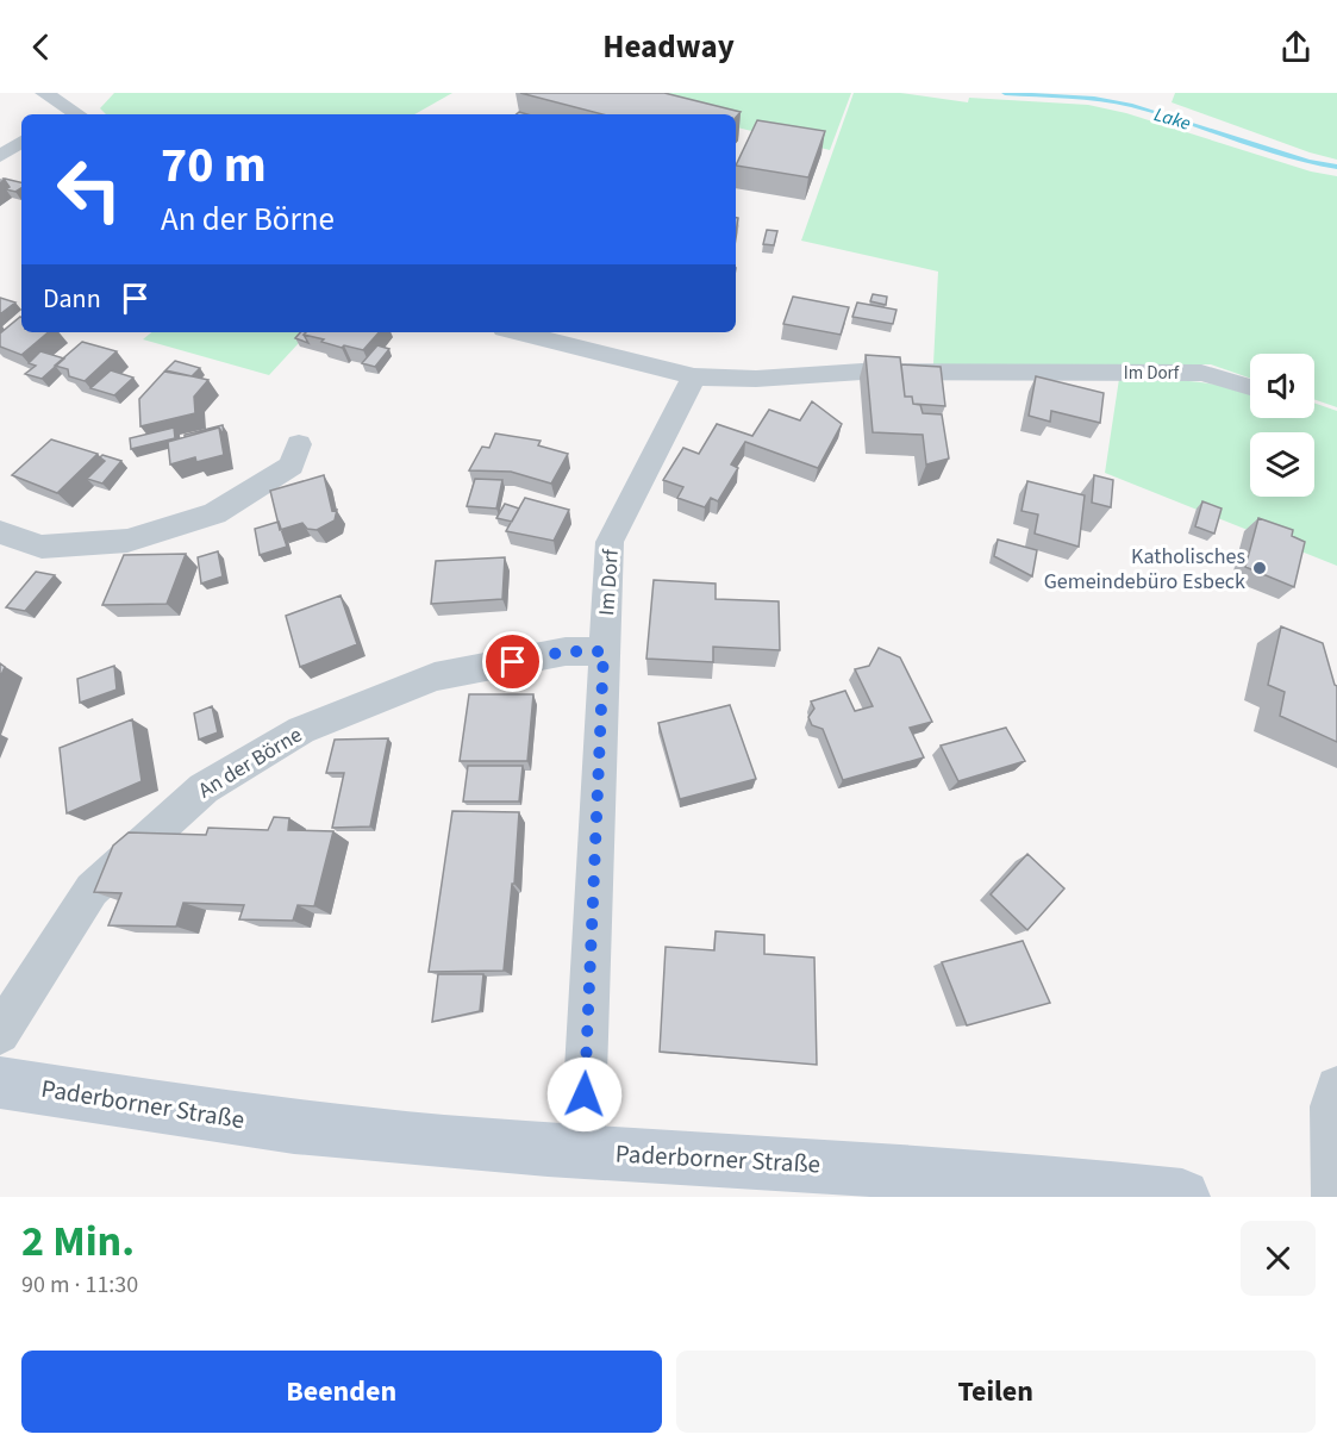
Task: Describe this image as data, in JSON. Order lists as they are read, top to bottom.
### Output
{
  "streets": {
    "main road": ["Paderborner Straße"],
    "street": ["Im Dorf", "An der Börne"]
  },
  "crossings": [
    ["Im Dorf", "An der Börne"],
    ["Im Dorf", "Paderborner Straße"]
  ],
  "water": ["Lake"],
  "places": ["Katholisches Gemeindebüro Esbeck"],
  "page": {
    "header": "Headway",
    "turn": ["70 m", "An der Börne"],
    "then": "Dann",
    "heading": ["2 Min.", "90 m · 11:30"],
    "buttons": ["Beenden", "Teilen"]
  }
}
